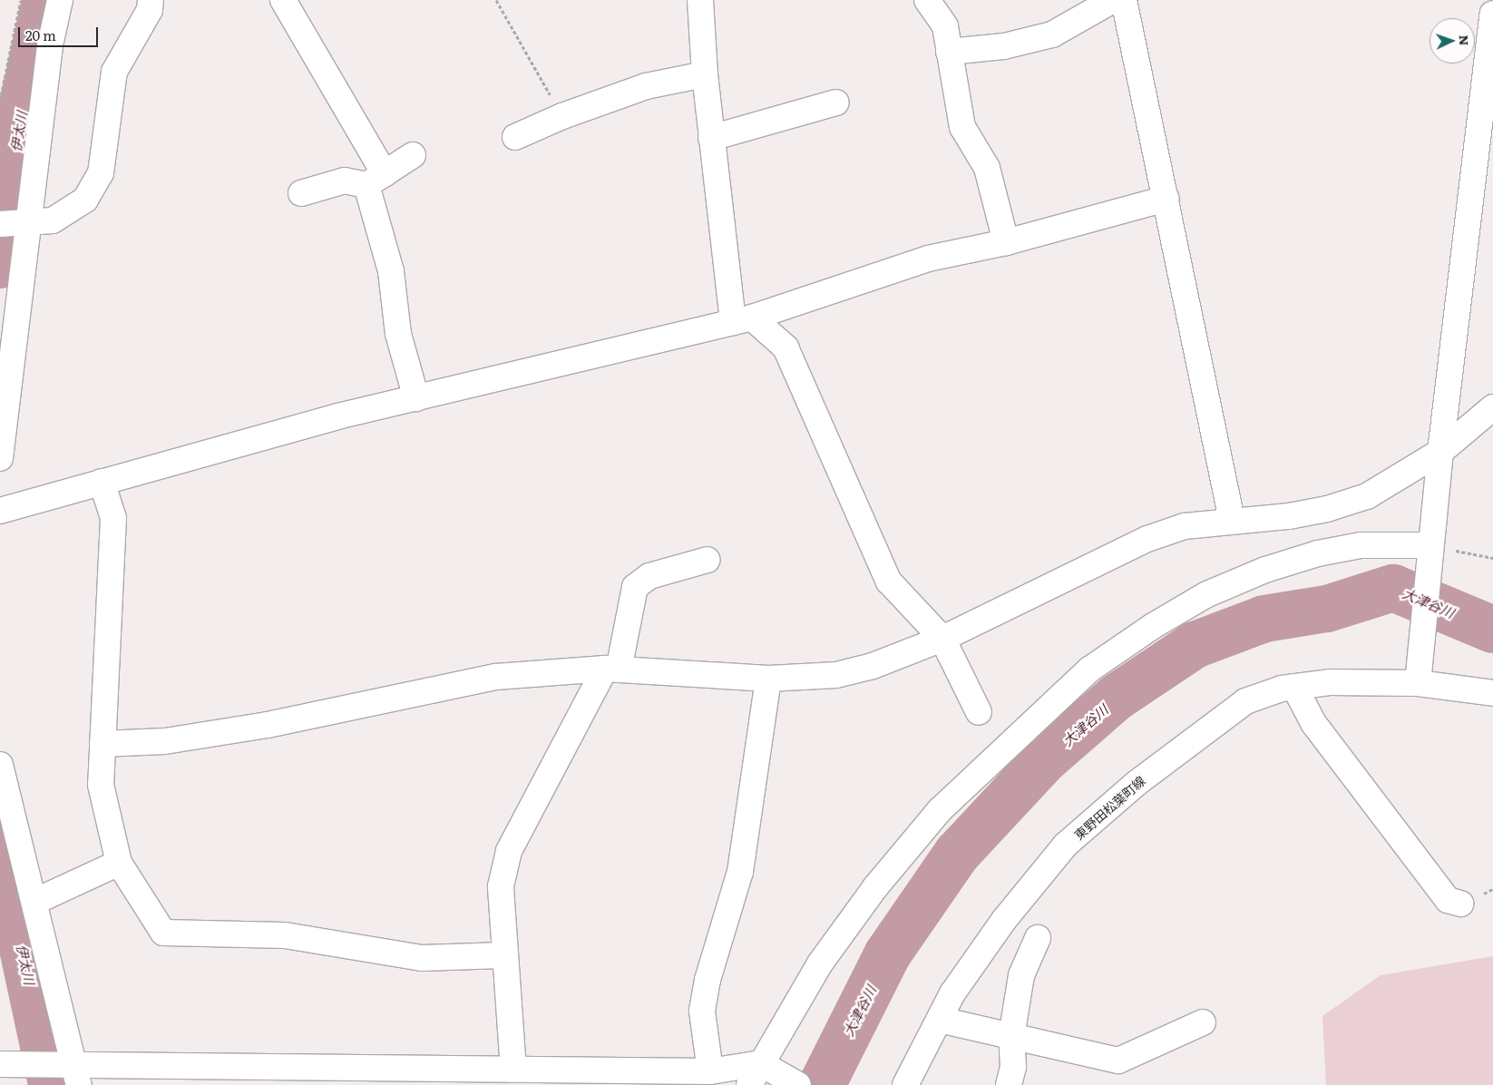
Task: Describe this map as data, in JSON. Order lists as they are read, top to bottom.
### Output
{
  "streets": {
    "street": ["東野田松葉町線"]
  },
  "water": ["伊太川", "大津谷川"],
  "scale_bar": "20 m",
  "north": "right"
}
